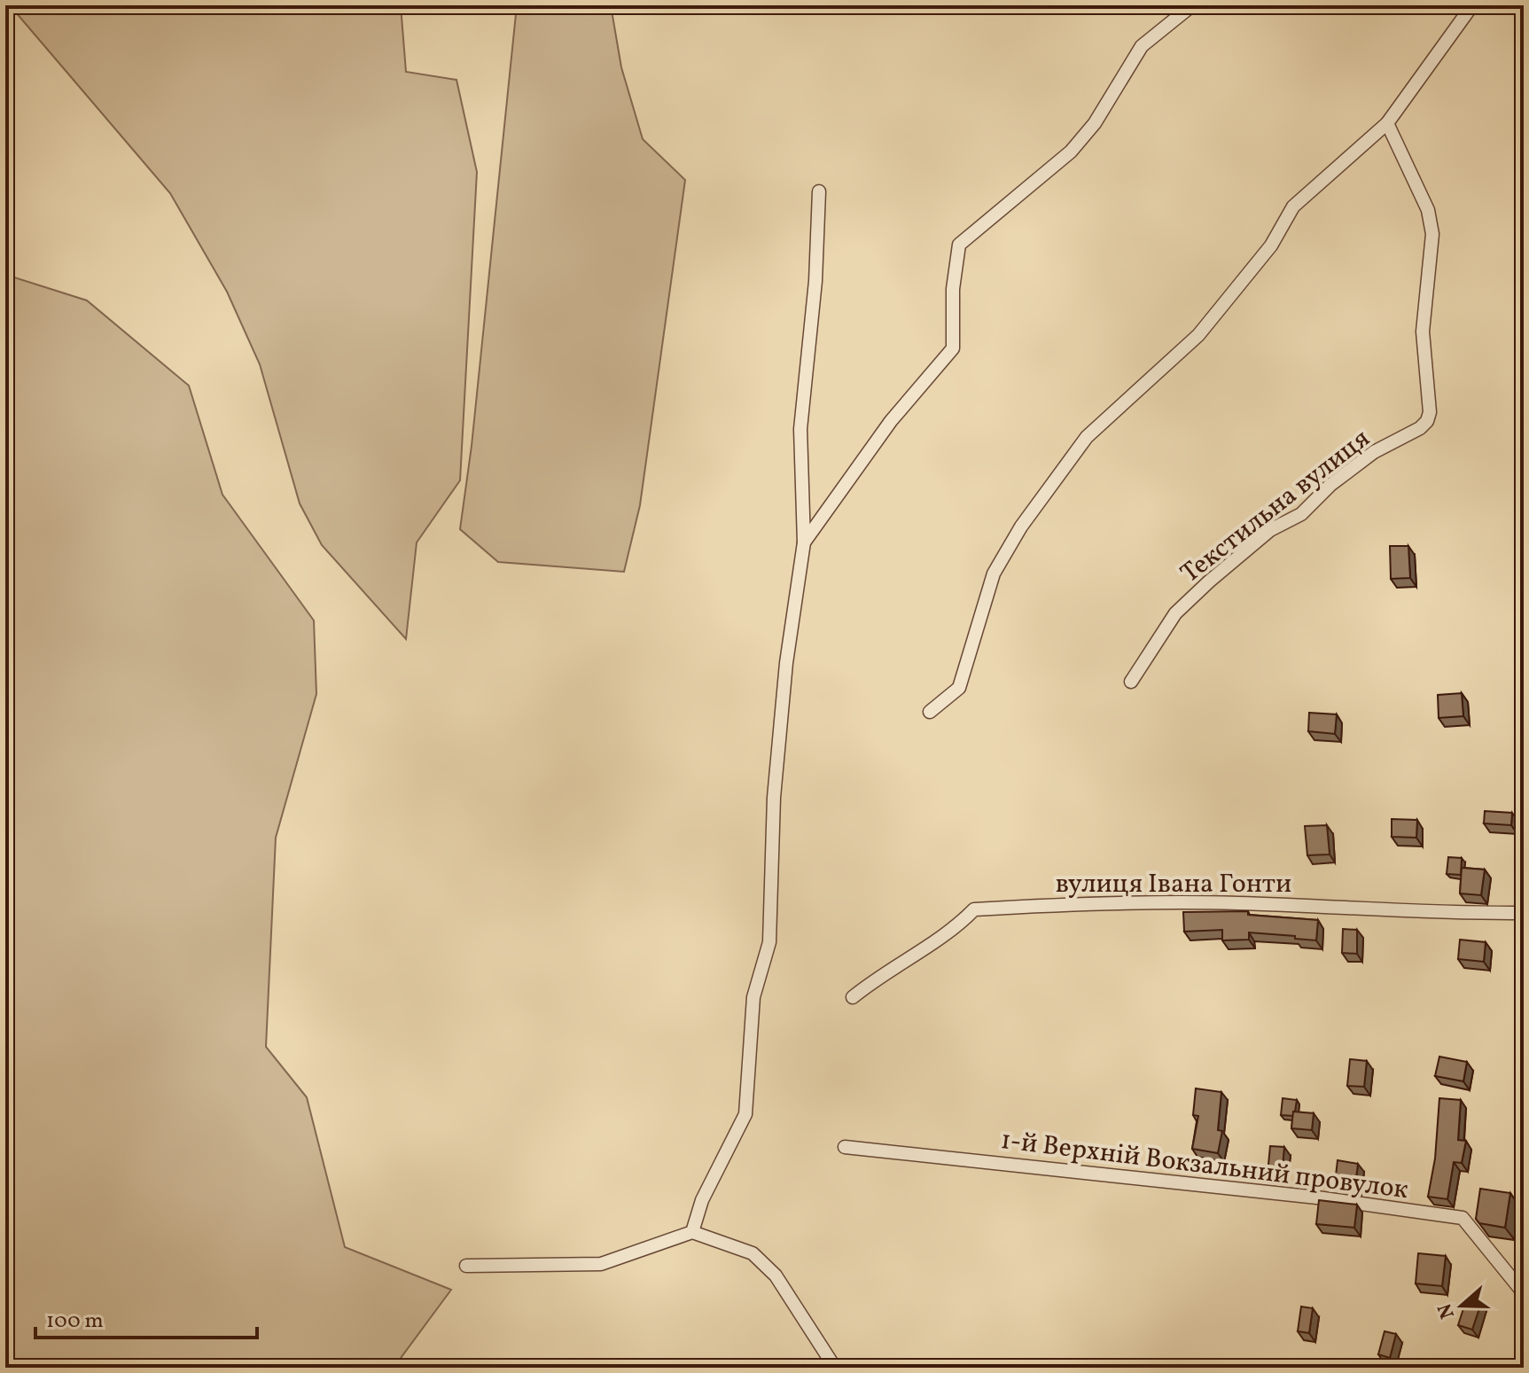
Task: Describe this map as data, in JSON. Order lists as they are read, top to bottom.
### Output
{
  "streets": {
    "street": ["Текстильна вулиця", "вулиця Івана Гонти", "1-й Верхній Вокзальний провулок"]
  },
  "scale_bar": "100 m",
  "north": "left"
}
